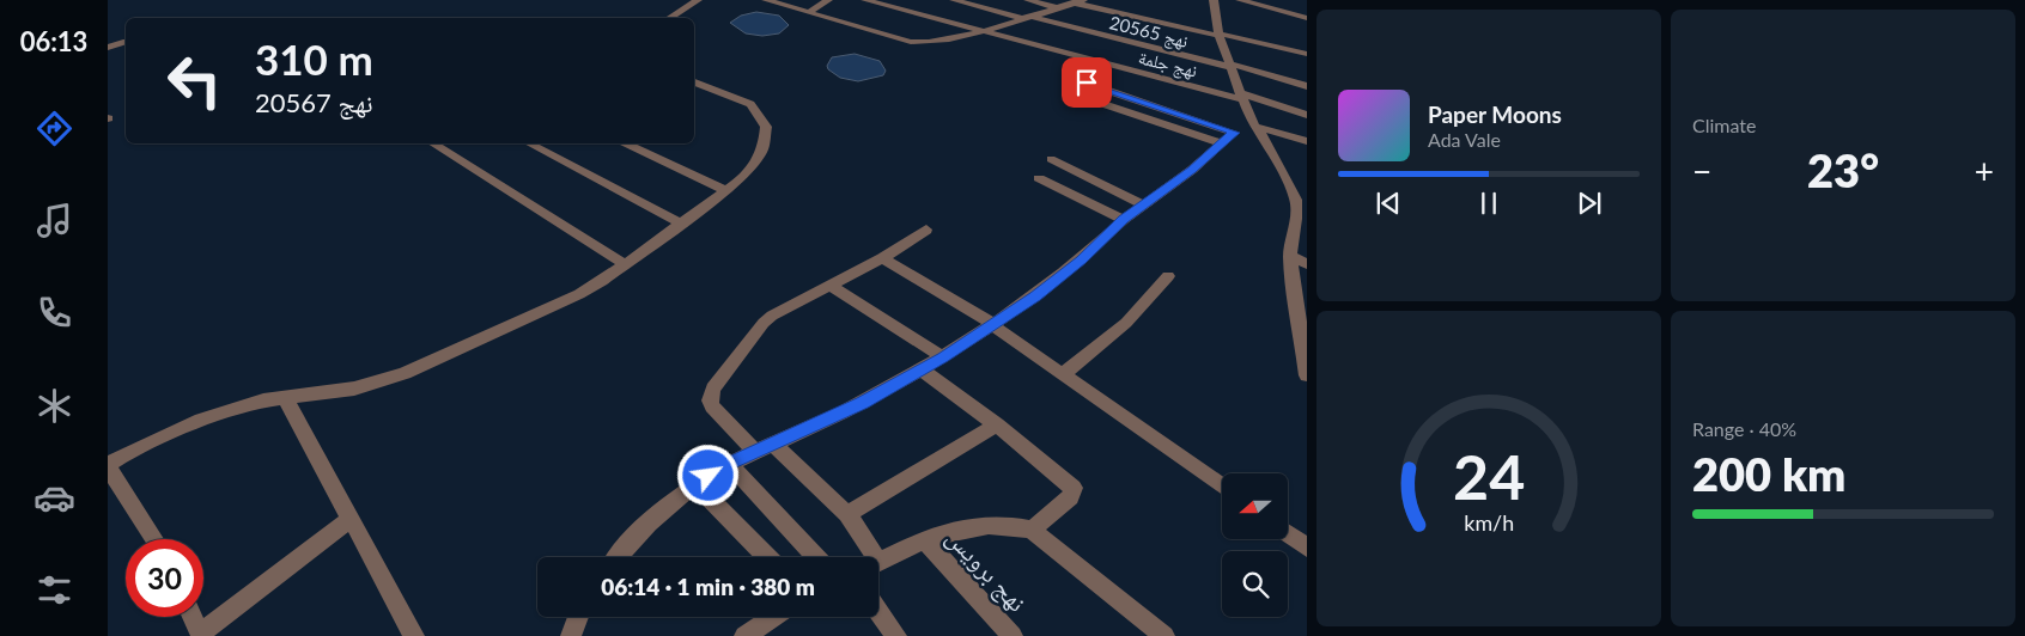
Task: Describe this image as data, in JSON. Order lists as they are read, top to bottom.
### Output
{
  "streets": {
    "street": ["نهج 20565", "نهج جلمة", "نهج برويس"]
  },
  "crossings": [
    ["نهج 20565", "نهج جلمة"]
  ],
  "north": "left",
  "page": {
    "tabs": "06:13",
    "tile": [
      "Climate",
      ["Range · 40%", "200 km"]
    ],
    "turn": ["310 m", "نهج 20567"],
    "song": ["Paper Moons", "Ada Vale"],
    "heat": ["−", "23°", "+"],
    "limit": "30",
    "trip": "06:14 · 1 min · 380 m",
    "gauge": ["24", "km/h"]
  }
}
